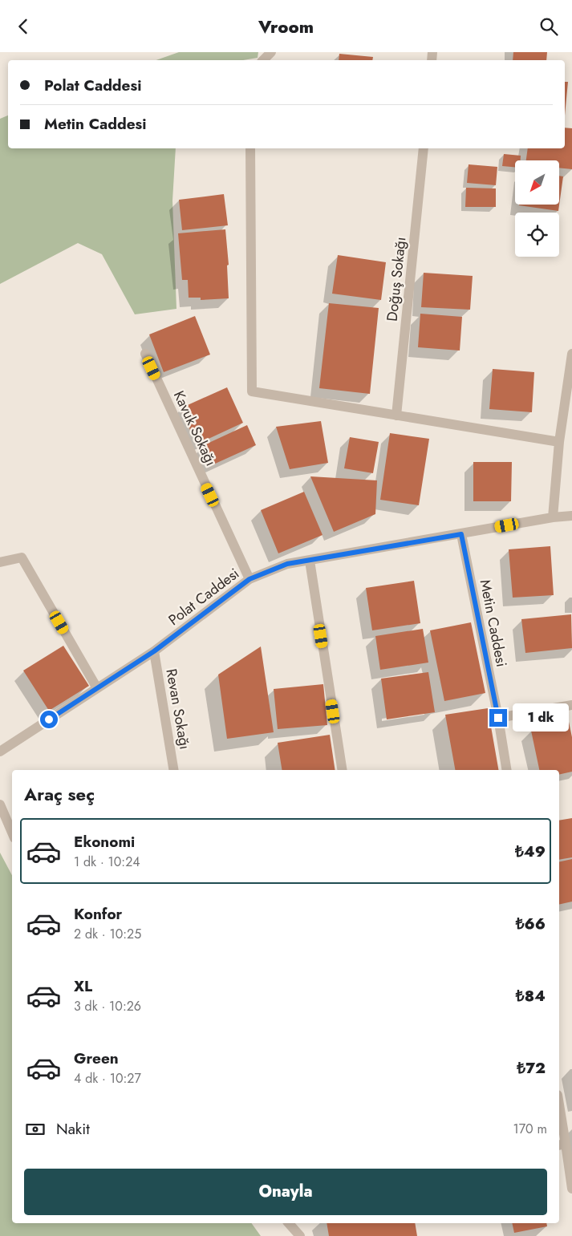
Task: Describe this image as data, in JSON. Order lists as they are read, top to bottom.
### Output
{
  "streets": {
    "street": [
      "Doğuş Sokağı",
      "Kavuk Sokağı",
      "Polat Caddesi",
      "Metin Caddesi",
      "Revan Sokağı"
    ]
  },
  "crossings": [
    ["Kavuk Sokağı", "Polat Caddesi"],
    ["Polat Caddesi", "Metin Caddesi"],
    ["Polat Caddesi", "Revan Sokağı"]
  ],
  "north": "bottom left",
  "page": {
    "header": "Vroom",
    "banner": ["Polat Caddesi", "Metin Caddesi"],
    "bubble": "1 dk",
    "heading": "Araç seç",
    "list": [
      {
        "name": "Ekonomi",
        "note": "1 dk · 10:24",
        "value": "₺49"
      },
      {
        "name": "Konfor",
        "note": "2 dk · 10:25",
        "value": "₺66"
      },
      {
        "name": "XL",
        "note": "3 dk · 10:26",
        "value": "₺84"
      },
      {
        "name": "Green",
        "note": "4 dk · 10:27",
        "value": "₺72"
      }
    ],
    "pay": ["Nakit", "170 m"],
    "buttons": "Onayla"
  }
}
